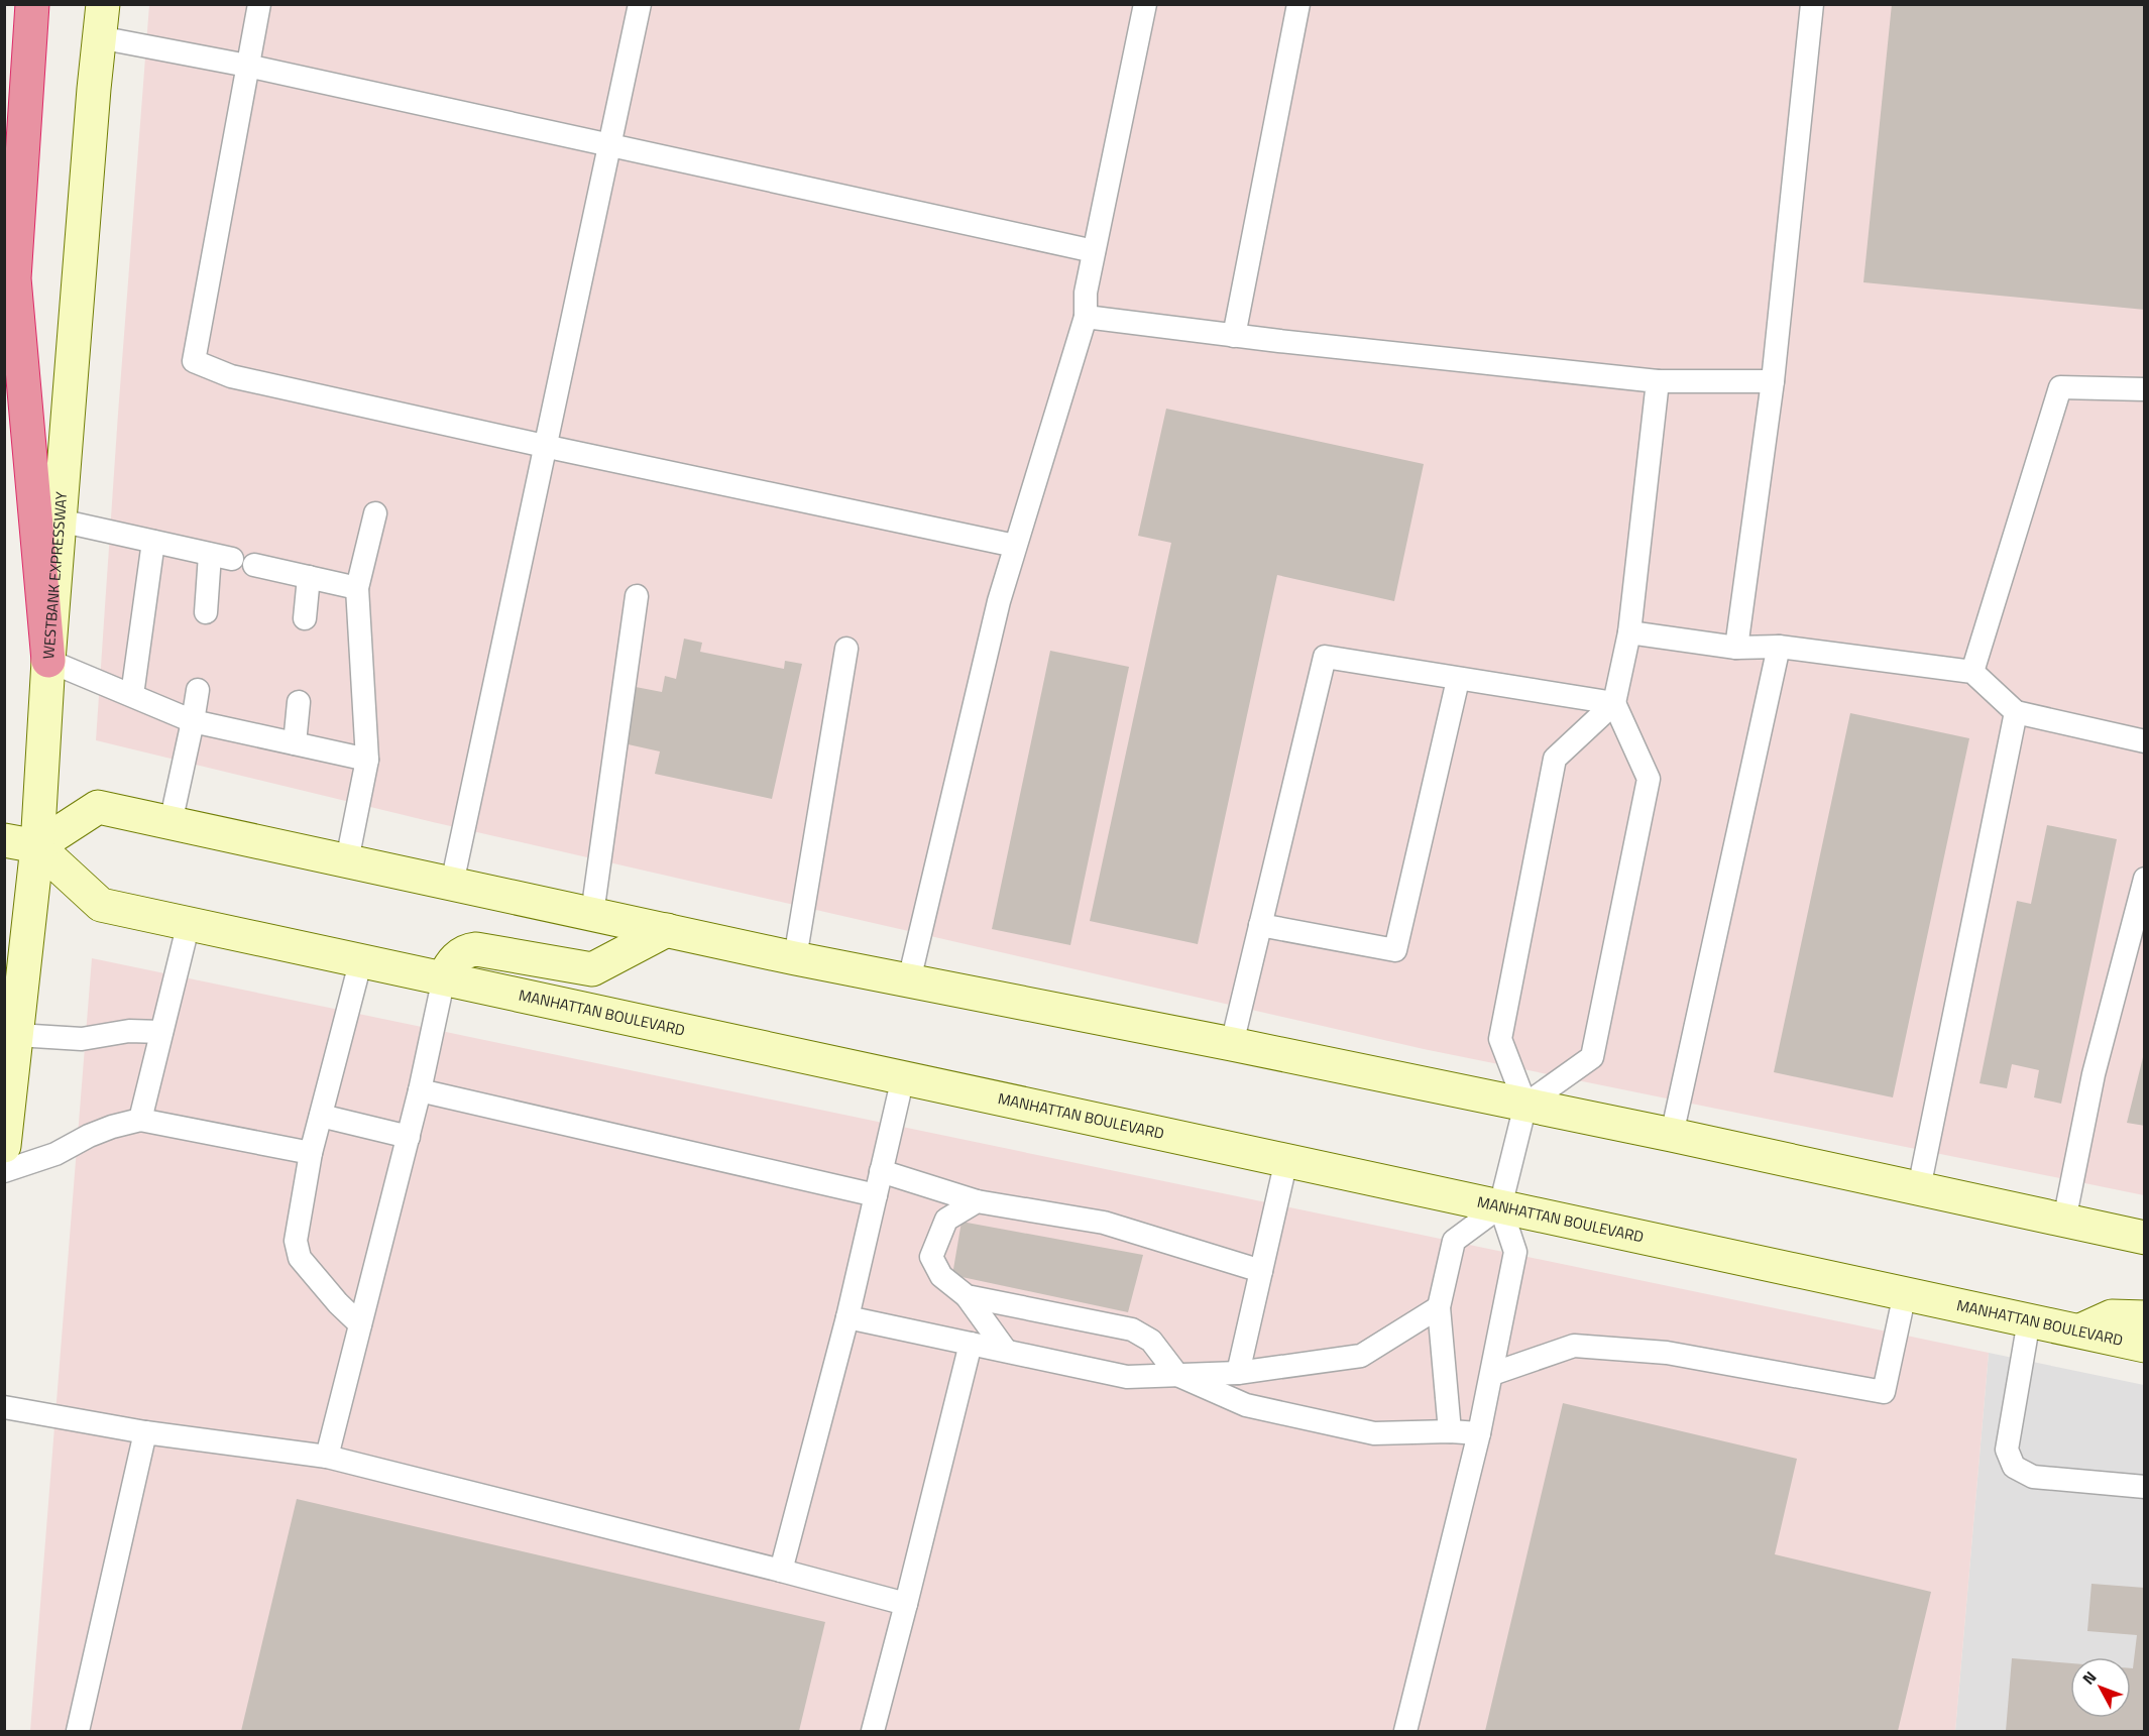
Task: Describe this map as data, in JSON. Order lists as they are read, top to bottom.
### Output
{
  "streets": {
    "street": ["WESTBANK EXPRESSWAY", "MANHATTAN BOULEVARD"]
  },
  "crossings": [
    ["WESTBANK EXPRESSWAY", "MANHATTAN BOULEVARD"]
  ],
  "north": "top left"
}
